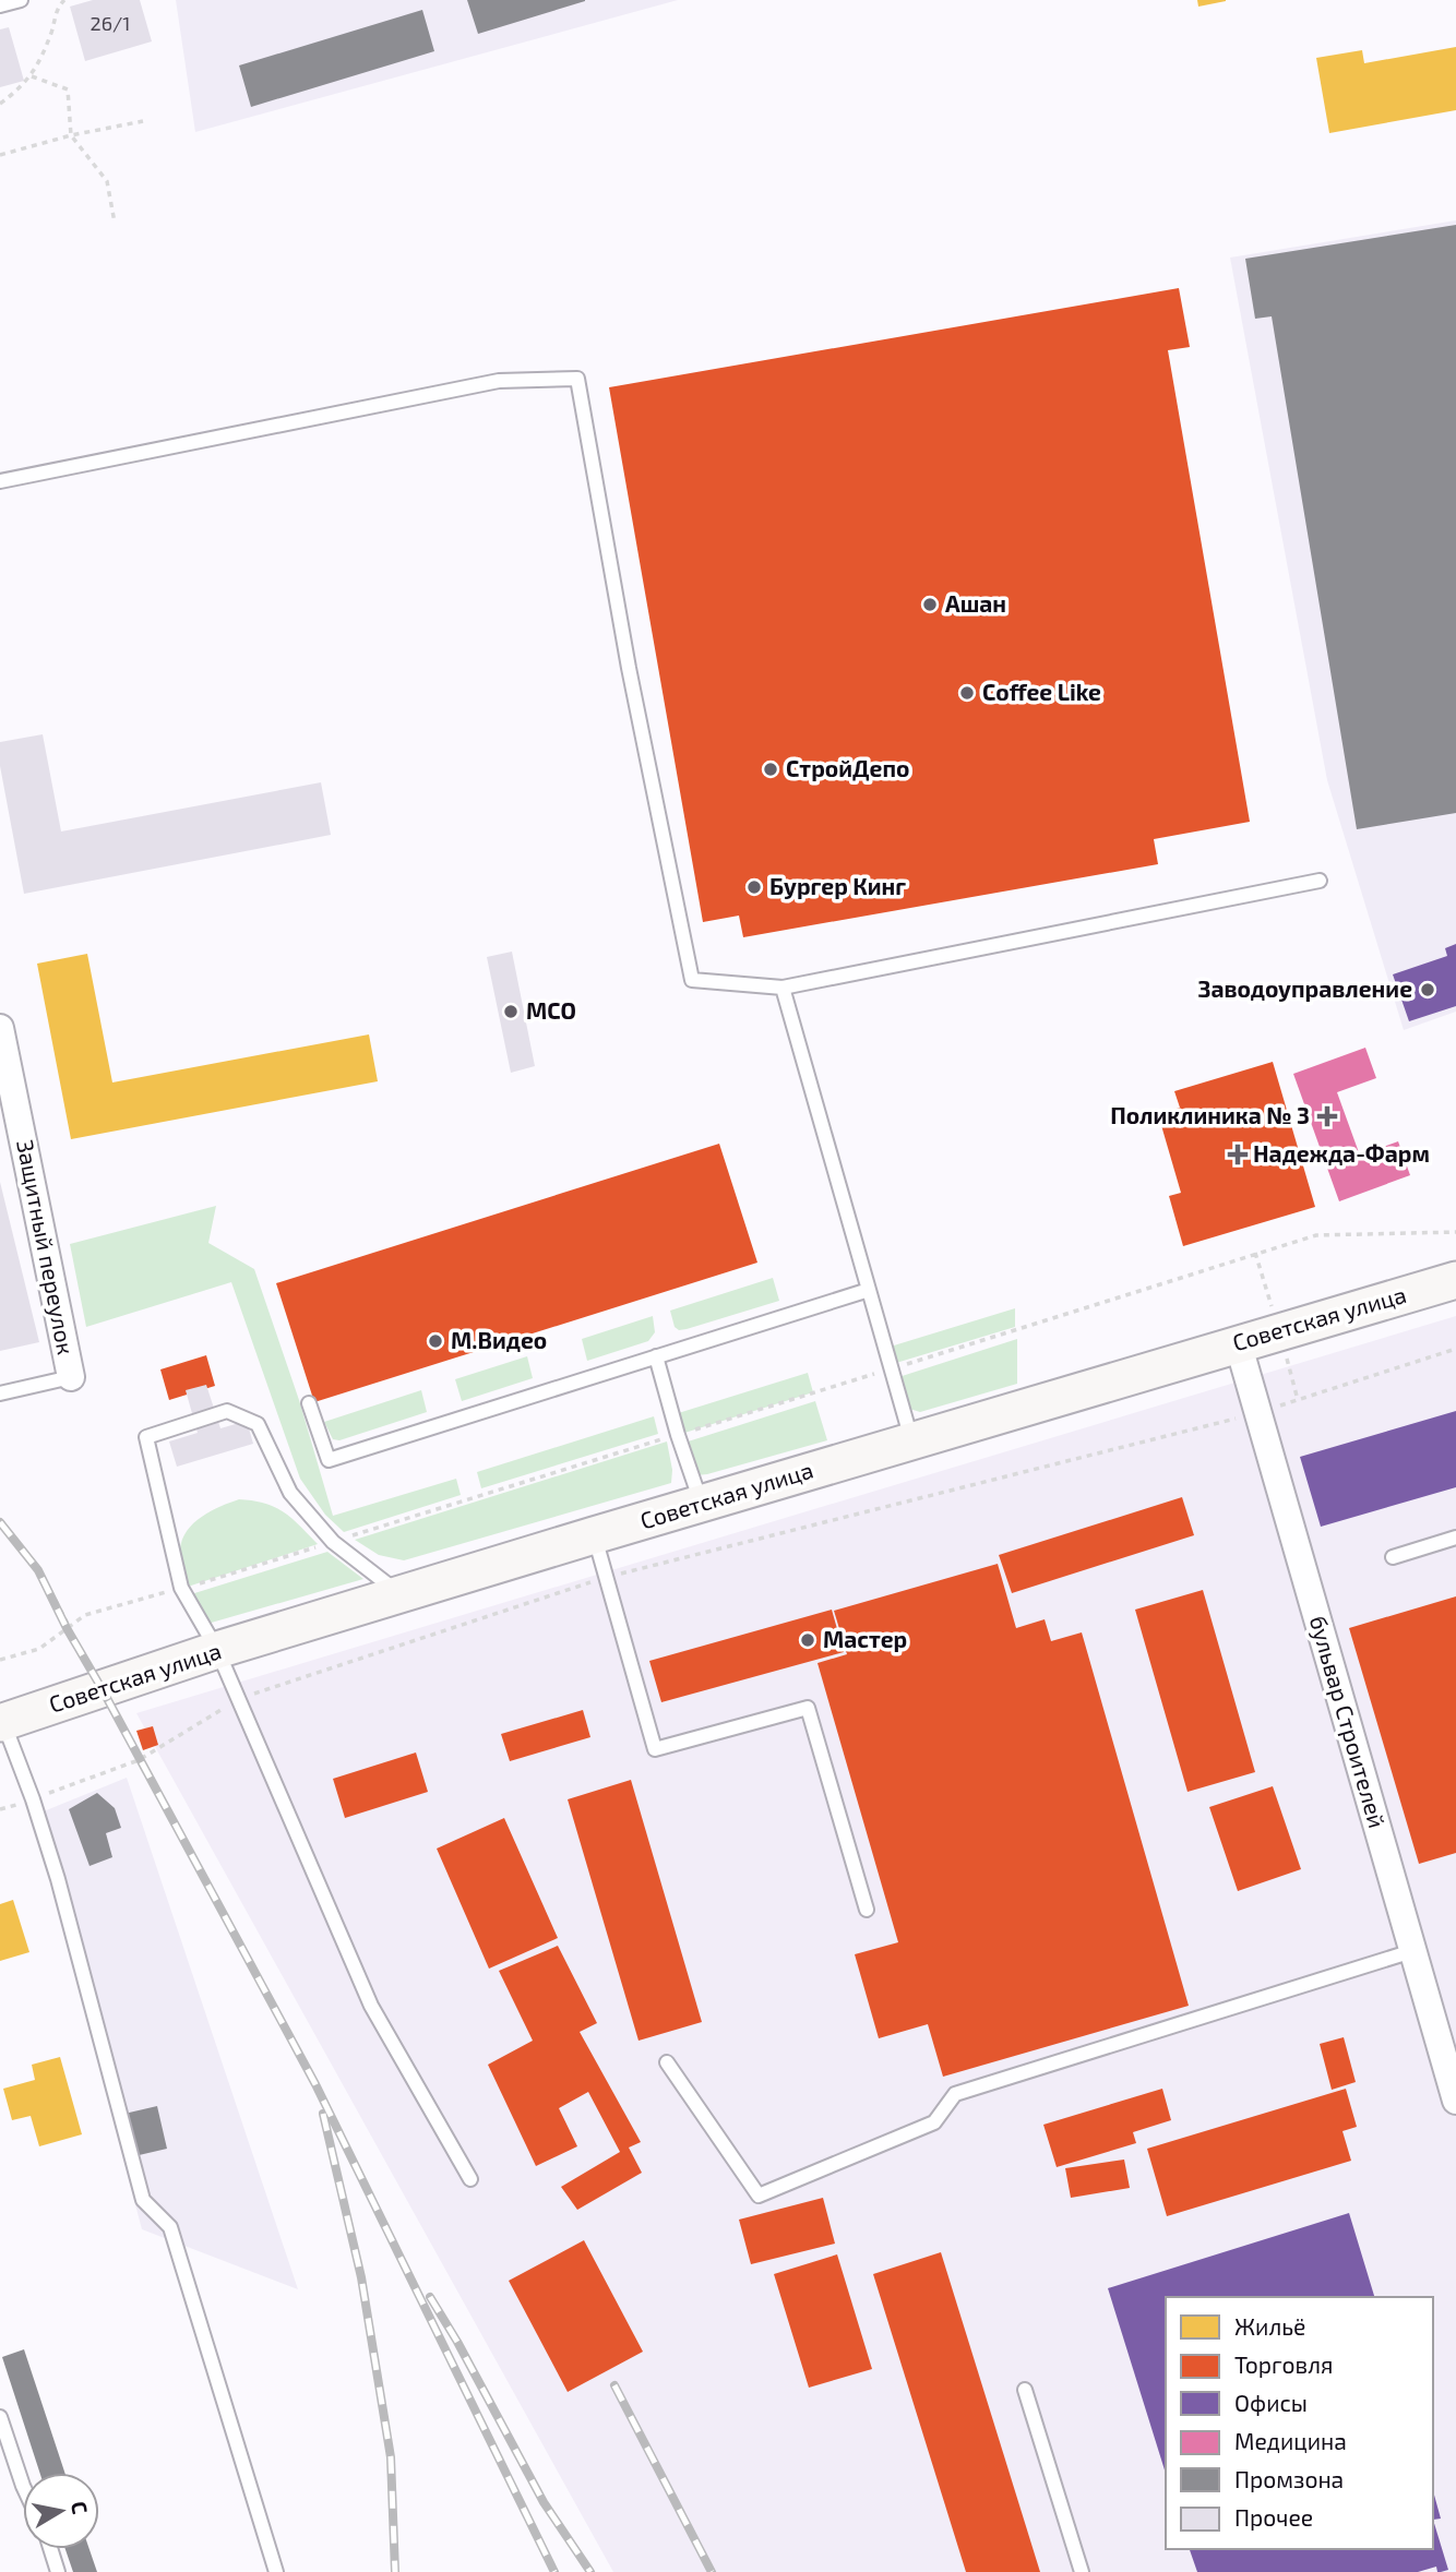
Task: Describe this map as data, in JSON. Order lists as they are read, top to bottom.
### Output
{
  "streets": {
    "main road": ["Советская улица"],
    "street": ["Защитный переулок", "бульвар Строителей"]
  },
  "crossings": [
    ["Советская улица", "бульвар Строителей"]
  ],
  "places": {
    "other": [
      "Ашан",
      "Coffee Like",
      "СтройДепо",
      "Бургер Кинг",
      "Заводоуправление",
      "МСО",
      "М.Видео",
      "Мастер"
    ],
    "health": ["Поликлиника № 3", "Надежда-Фарм"]
  },
  "house_numbers": ["26/1"],
  "legend": [
    "Жильё",
    "Торговля",
    "Офисы",
    "Медицина",
    "Промзона",
    "Прочее"
  ],
  "north": "right"
}
